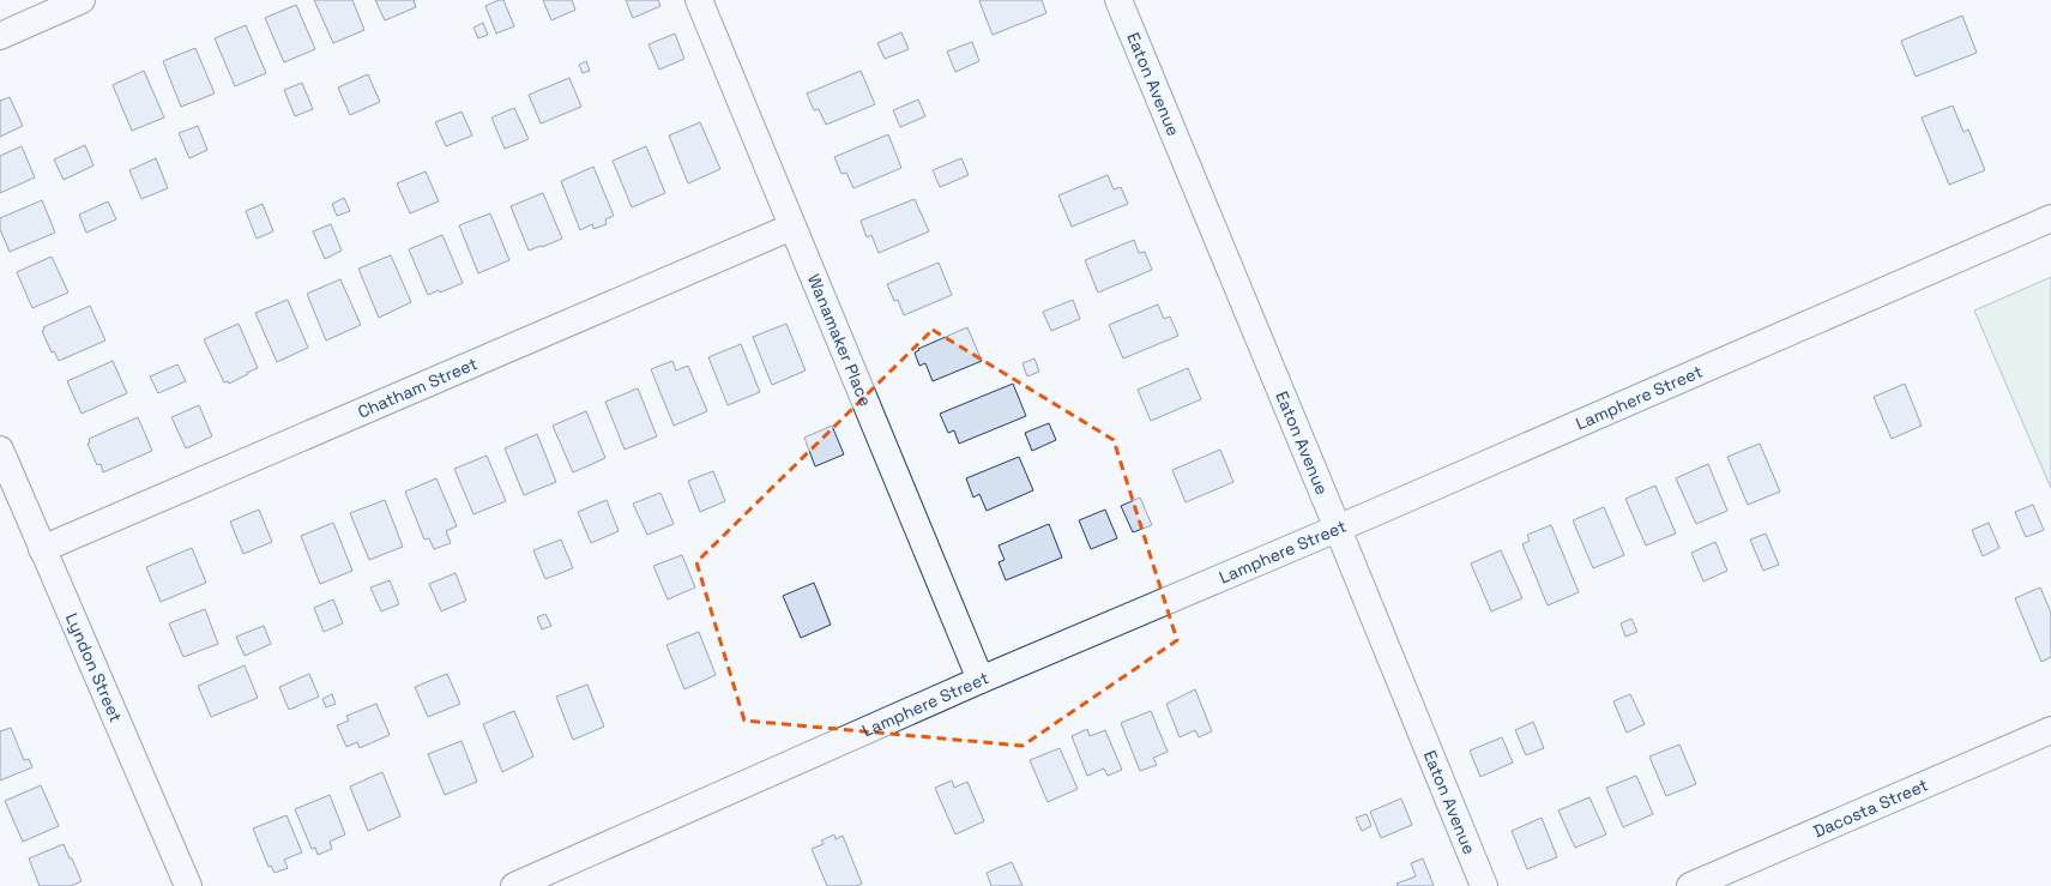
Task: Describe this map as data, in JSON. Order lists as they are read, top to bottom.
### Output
{
  "streets": {
    "street": [
      "Eaton Avenue",
      "Wanamaker Place",
      "Chatham Street",
      "Lamphere Street",
      "Lyndon Street",
      "Dacosta Street"
    ]
  },
  "crossings": [
    ["Eaton Avenue", "Lamphere Street"],
    ["Wanamaker Place", "Chatham Street"],
    ["Wanamaker Place", "Lamphere Street"],
    ["Chatham Street", "Lyndon Street"]
  ]
}
